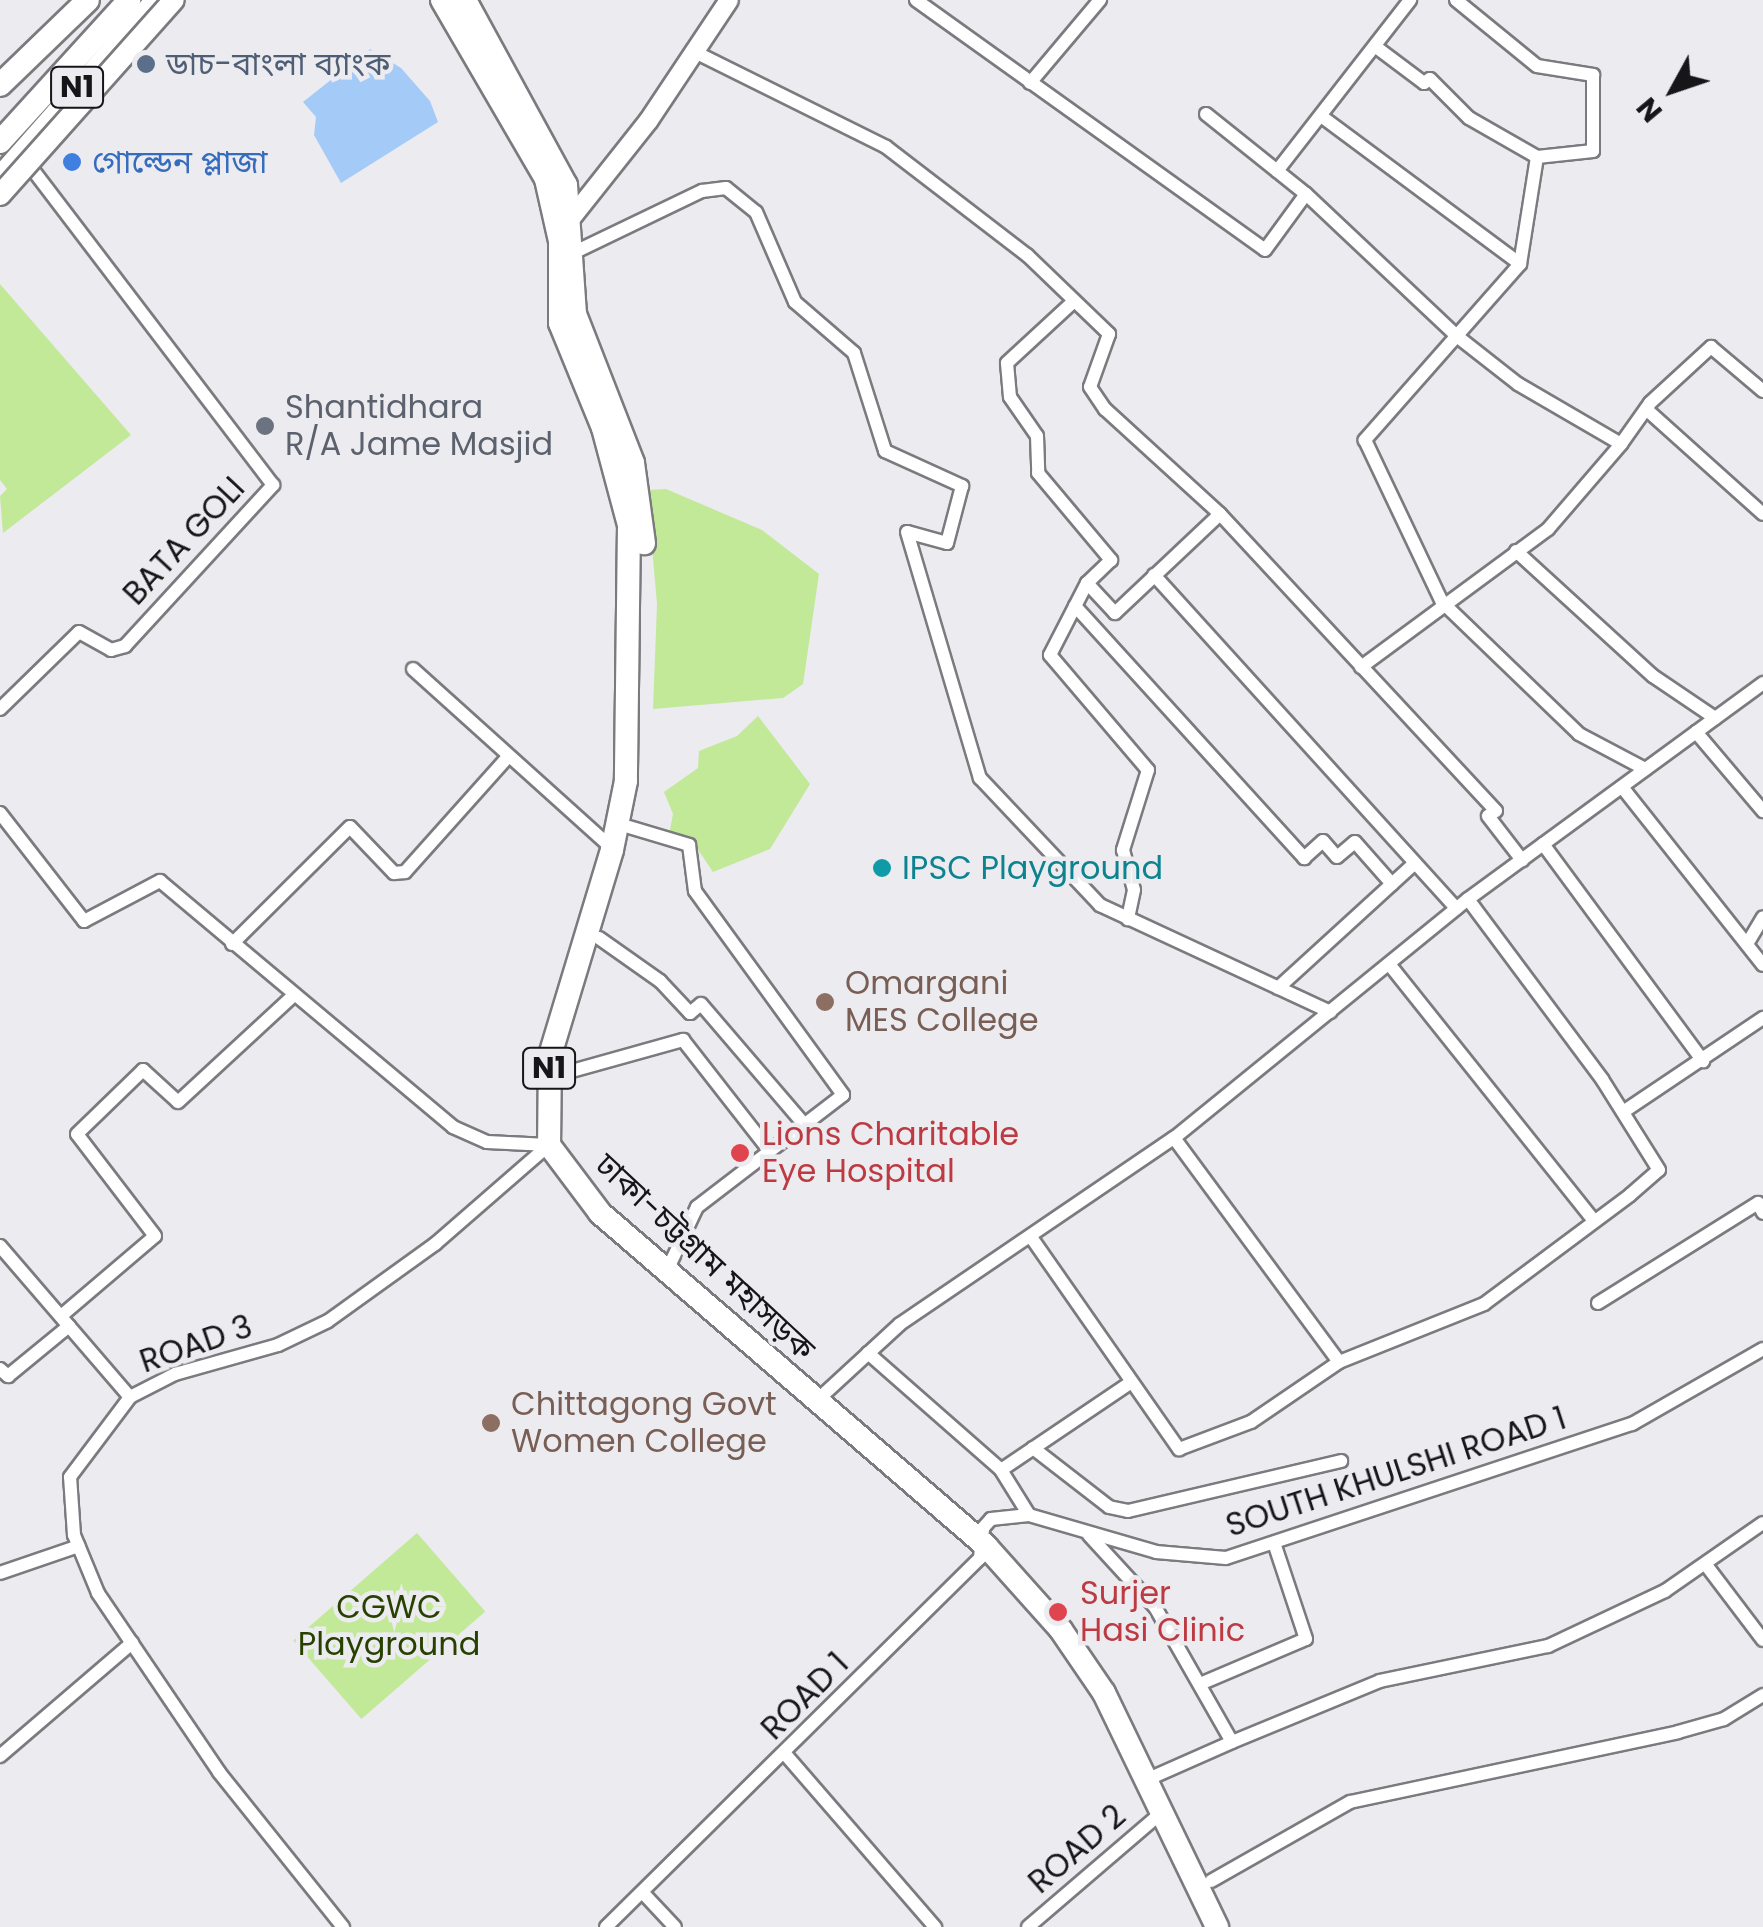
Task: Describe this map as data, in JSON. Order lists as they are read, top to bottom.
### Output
{
  "streets": {
    "highway": ["N1", "ঢাকা-চট্টগ্রাম মহাসড়ক"],
    "street": [
      "BATA GOLI",
      "ROAD 3",
      "SOUTH KHULSHI ROAD 1",
      "ROAD 1",
      "ROAD 2"
    ]
  },
  "crossings": [
    ["N1", "BATA GOLI"],
    ["ঢাকা-চট্টগ্রাম মহাসড়ক", "ROAD 3"],
    ["ঢাকা-চট্টগ্রাম মহাসড়ক", "ROAD 1"],
    ["ঢাকা-চট্টগ্রাম মহাসড়ক", "ROAD 2"]
  ],
  "parks": ["CGWC Playground"],
  "places": [
    "ডাচ-বাংলা ব্যাংক",
    "গোল্ডেন প্লাজা",
    "Shantidhara R/A Jame Masjid",
    "IPSC Playground",
    "Omargani MES College",
    "Lions Charitable Eye Hospital",
    "Chittagong Govt Women College",
    "Surjer Hasi Clinic"
  ],
  "north": "bottom left"
}
